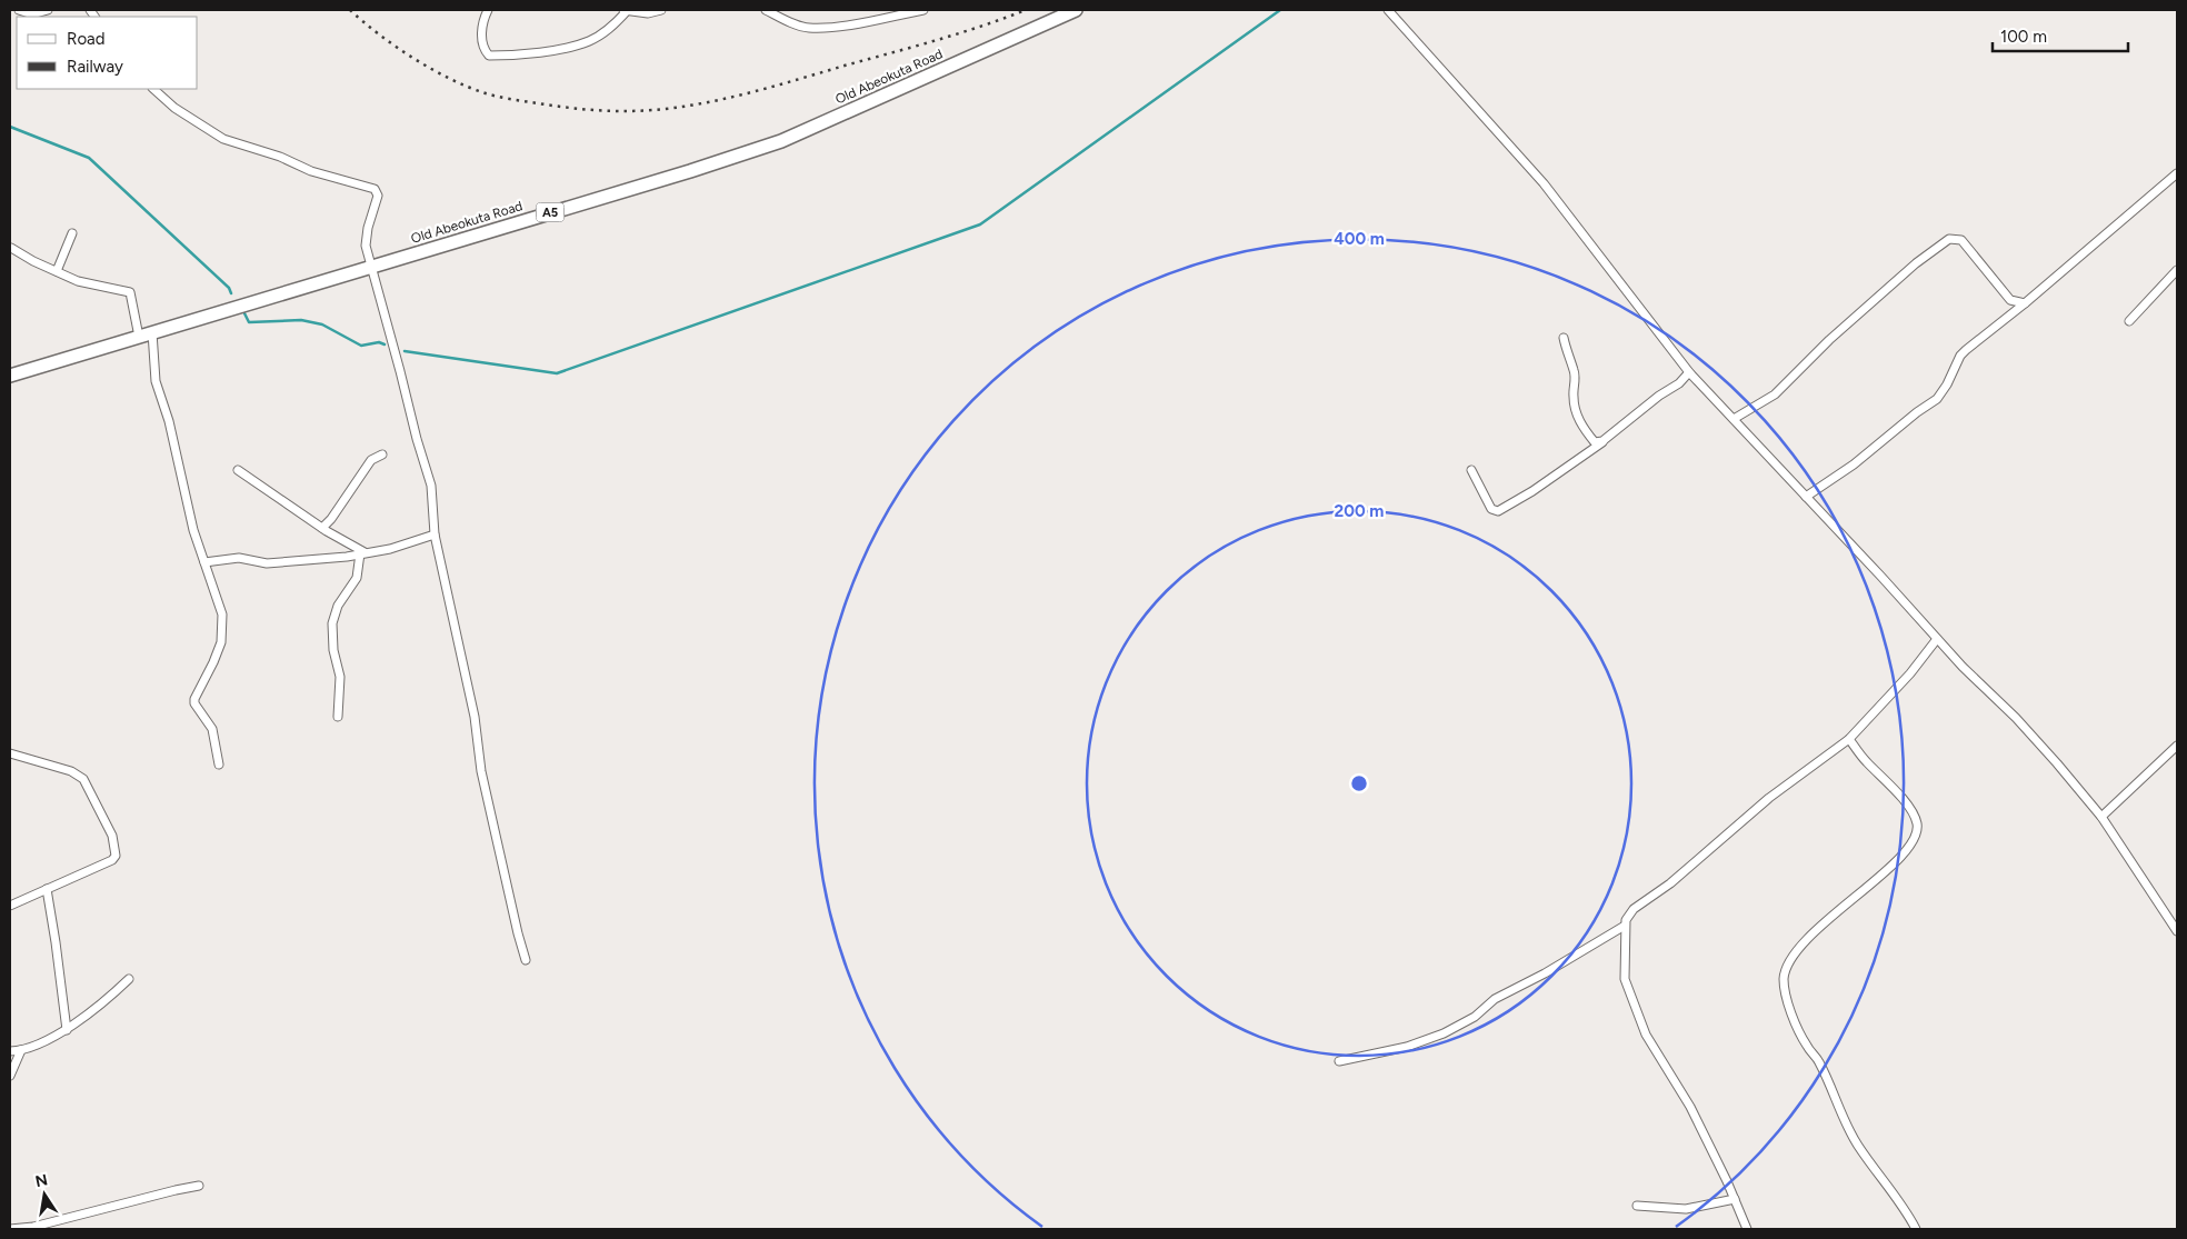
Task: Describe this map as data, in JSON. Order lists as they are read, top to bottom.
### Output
{
  "streets": {
    "highway": ["Old Abeokuta Road", "A5"]
  },
  "legend": ["Road", "Railway"],
  "scale_bar": "100 m",
  "north": "top",
  "rings": ["400 m", "200 m"]
}
